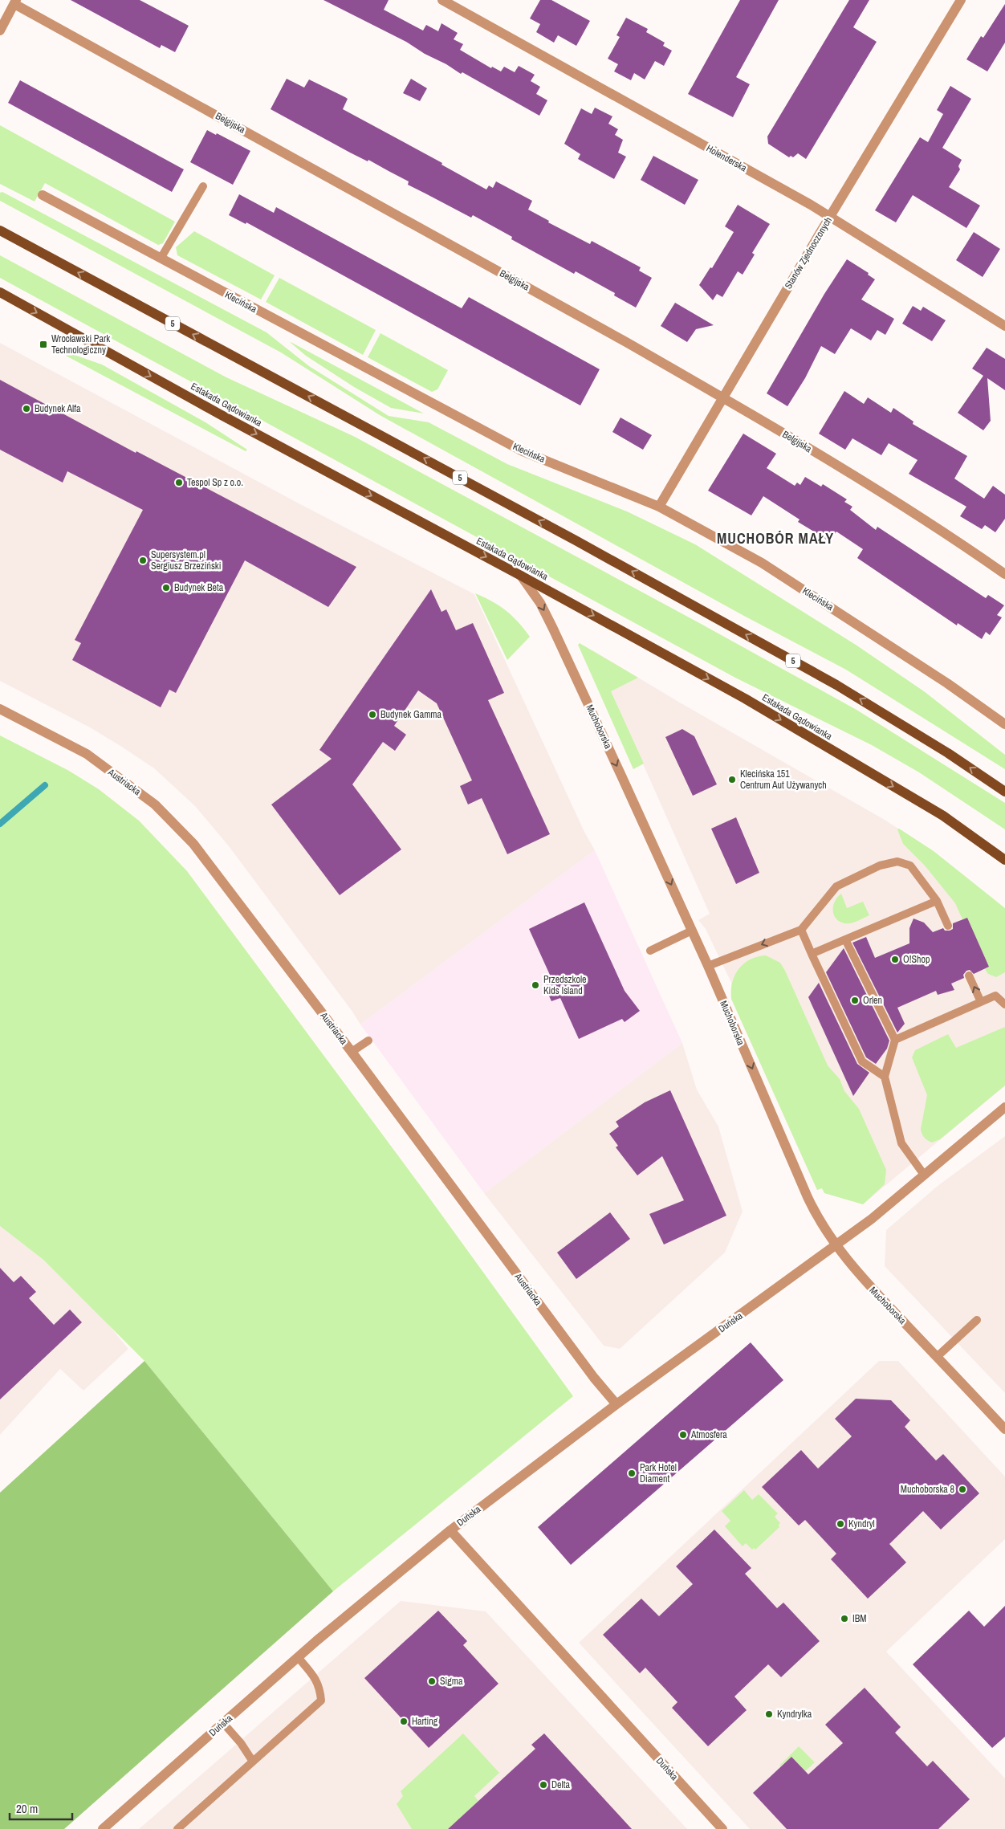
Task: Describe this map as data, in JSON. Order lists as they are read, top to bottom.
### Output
{
  "streets": {
    "main road": ["5", "Estakada Gądowianka"],
    "street": [
      "Belgijska",
      "Holenderska",
      "Stanów Zjednoczonych",
      "Klecińska",
      "Muchoborska",
      "Austriacka",
      "Duńska"
    ]
  },
  "crossings": [
    ["Belgijska", "Stanów Zjednoczonych"],
    ["Holenderska", "Stanów Zjednoczonych"],
    ["Stanów Zjednoczonych", "Klecińska"],
    ["Estakada Gądowianka", "Muchoborska"],
    ["Muchoborska", "Duńska"],
    ["Austriacka", "Duńska"]
  ],
  "one_way": ["Muchoborska"],
  "districts": ["MUCHOBÓR MAŁY"],
  "places": {
    "transit": ["Wrocławski Park Technologiczny"],
    "other": [
      "Budynek Alfa",
      "Tespol Sp z o.o.",
      "Supersystem.pl Sergiusz Brzeziński",
      "Budynek Beta",
      "Budynek Gamma",
      "Klecińska 151 Centrum Aut Używanych",
      "O!Shop",
      "Przedszkole Kids Island",
      "Orlen",
      "Atmosfera",
      "Park Hotel Diament",
      "Muchoborska 8",
      "Kyndryl",
      "IBM",
      "Sigma",
      "Kyndrylka",
      "Harting",
      "Delta"
    ]
  },
  "scale_bar": "20 m"
}
